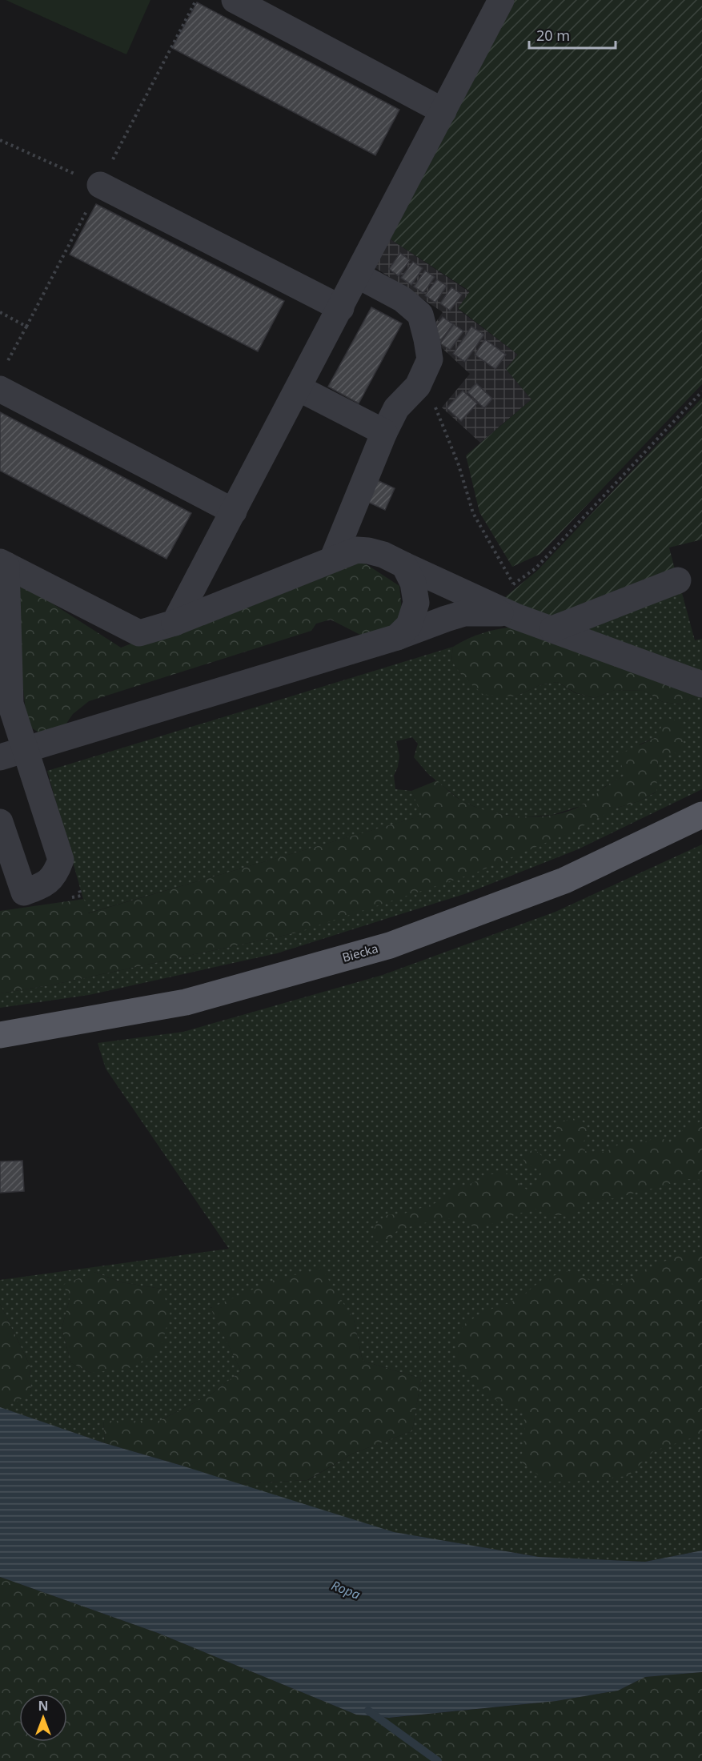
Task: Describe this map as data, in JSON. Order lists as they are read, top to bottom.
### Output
{
  "streets": {
    "main road": ["Biecka"]
  },
  "water": ["Ropa"],
  "scale_bar": "20 m",
  "north": "top"
}
